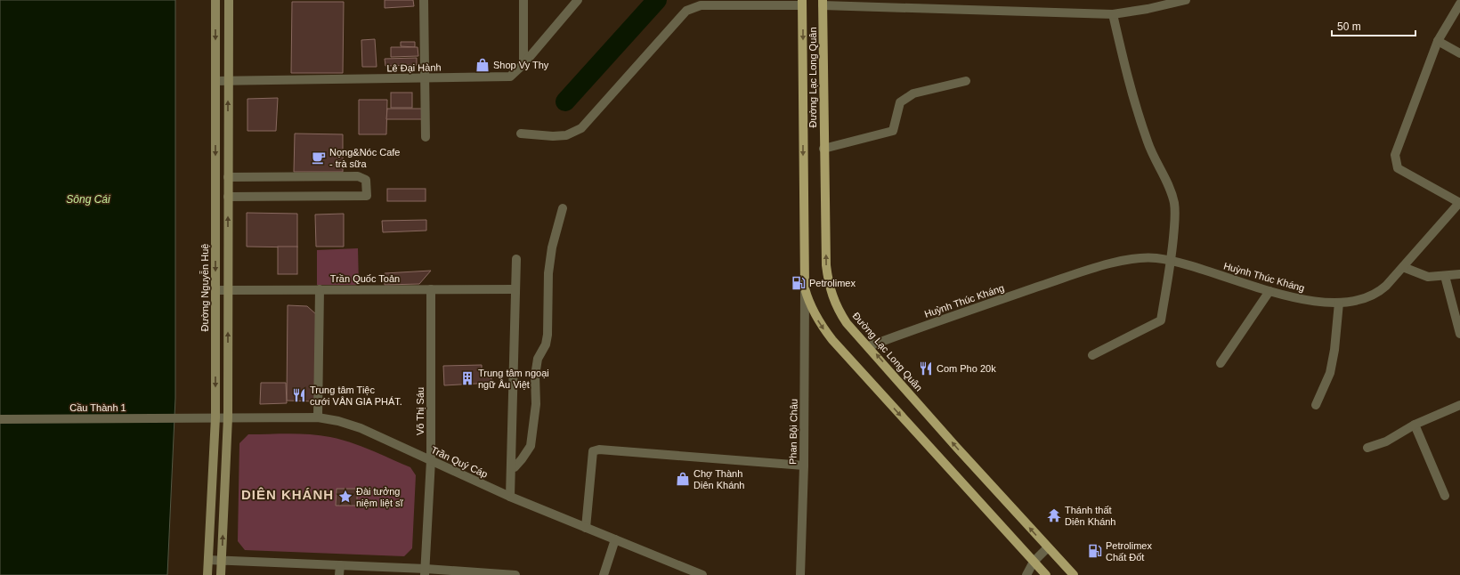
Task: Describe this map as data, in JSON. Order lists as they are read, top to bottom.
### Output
{
  "streets": {
    "main road": ["Đường Lạc Long Quân", "Đường Nguyễn Huệ"],
    "street": [
      "Lê Đại Hành",
      "Huỳnh Thúc Kháng",
      "Trần Quốc Toản",
      "Cầu Thành 1",
      "Võ Thị Sáu",
      "Phan Bội Châu",
      "Trần Quý Cáp"
    ]
  },
  "crossings": [
    ["Lê Đại Hành", "Đường Nguyễn Huệ"],
    ["Đường Lạc Long Quân", "Huỳnh Thúc Kháng"],
    ["Đường Lạc Long Quân", "Phan Bội Châu"],
    ["Trần Quốc Toản", "Đường Nguyễn Huệ"],
    ["Trần Quốc Toản", "Võ Thị Sáu"],
    ["Đường Nguyễn Huệ", "Trần Quý Cáp"],
    ["Cầu Thành 1", "Trần Quý Cáp"],
    ["Võ Thị Sáu", "Trần Quý Cáp"]
  ],
  "districts": ["DIÊN KHÁNH"],
  "water": ["Sông Cái"],
  "places": {
    "shop": ["Shop Vy Thy", "Chợ Thành Diên Khánh"],
    "cafe": ["Nọng&Nóc Cafe - trà sữa"],
    "fuel station": ["Petrolimex", "Petrolimex Chất Đốt"],
    "restaurant": ["Com Pho 20k", "Trung tâm Tiệc cưới VÂN GIA PHÁT."],
    "building": ["Trung tâm ngoại ngữ Âu Việt"],
    "place": ["Đài tưởng niệm liệt sĩ"],
    "temple": ["Thánh thất Diên Khánh"]
  },
  "scale_bar": "50 m"
}
